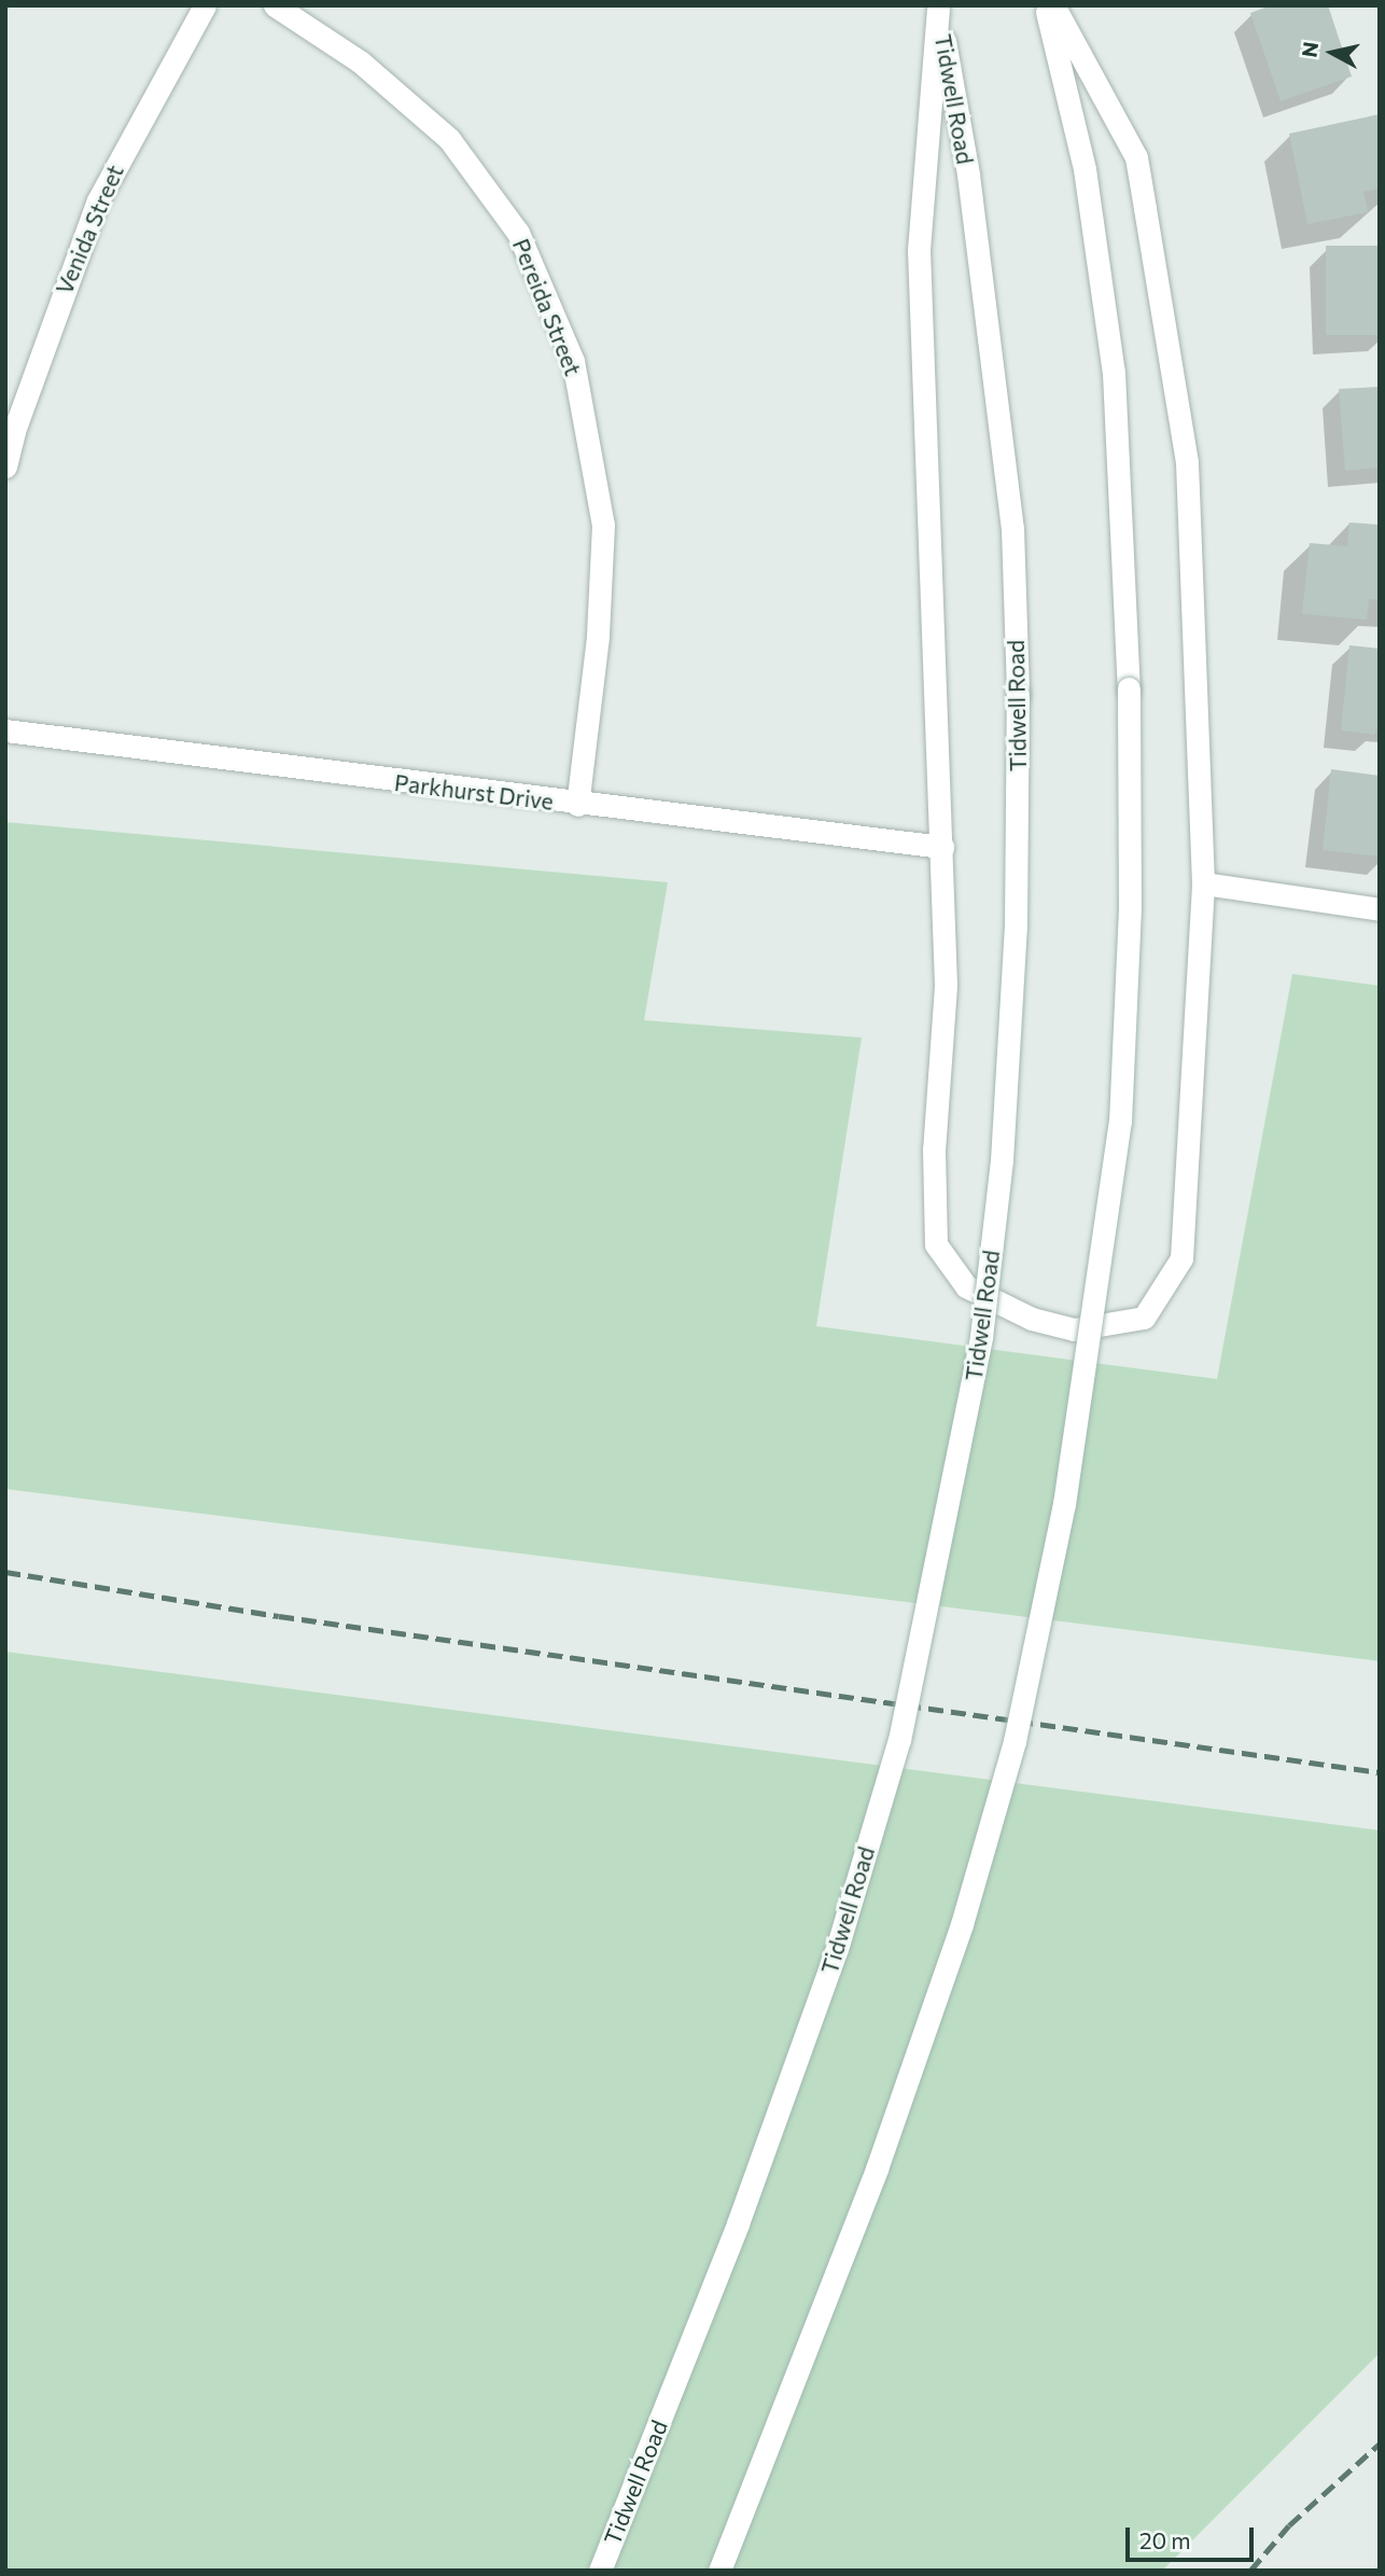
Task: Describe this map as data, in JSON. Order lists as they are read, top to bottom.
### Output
{
  "streets": {
    "main road": [
      "Tidwell Road",
      "Venida Street",
      "Pereida Street",
      "Parkhurst Drive"
    ]
  },
  "crossings": [
    ["Pereida Street", "Parkhurst Drive"]
  ],
  "scale_bar": "20 m",
  "north": "left"
}
